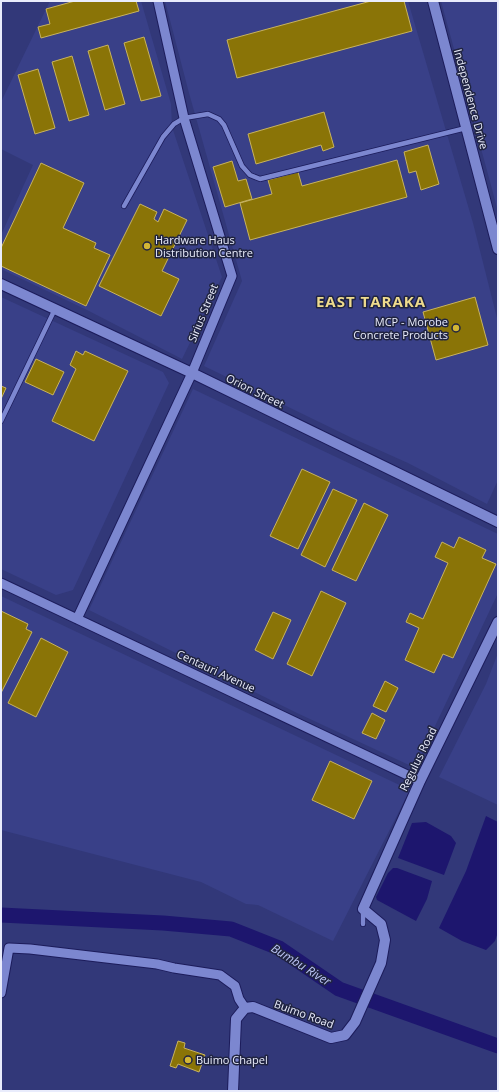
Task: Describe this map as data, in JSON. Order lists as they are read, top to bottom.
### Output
{
  "streets": {
    "street": [
      "Independence Drive",
      "Sirius Street",
      "Orion Street",
      "Centauri Avenue",
      "Regulus Road",
      "Buimo Road"
    ]
  },
  "crossings": [
    ["Sirius Street", "Orion Street"],
    ["Sirius Street", "Centauri Avenue"],
    ["Centauri Avenue", "Regulus Road"],
    ["Regulus Road", "Buimo Road"]
  ],
  "districts": ["EAST TARAKA"],
  "water": ["Bumbu River"],
  "places": ["Hardware Haus Distribution Centre", "MCP - Morobe Concrete Products", "Buimo Chapel"]
}
